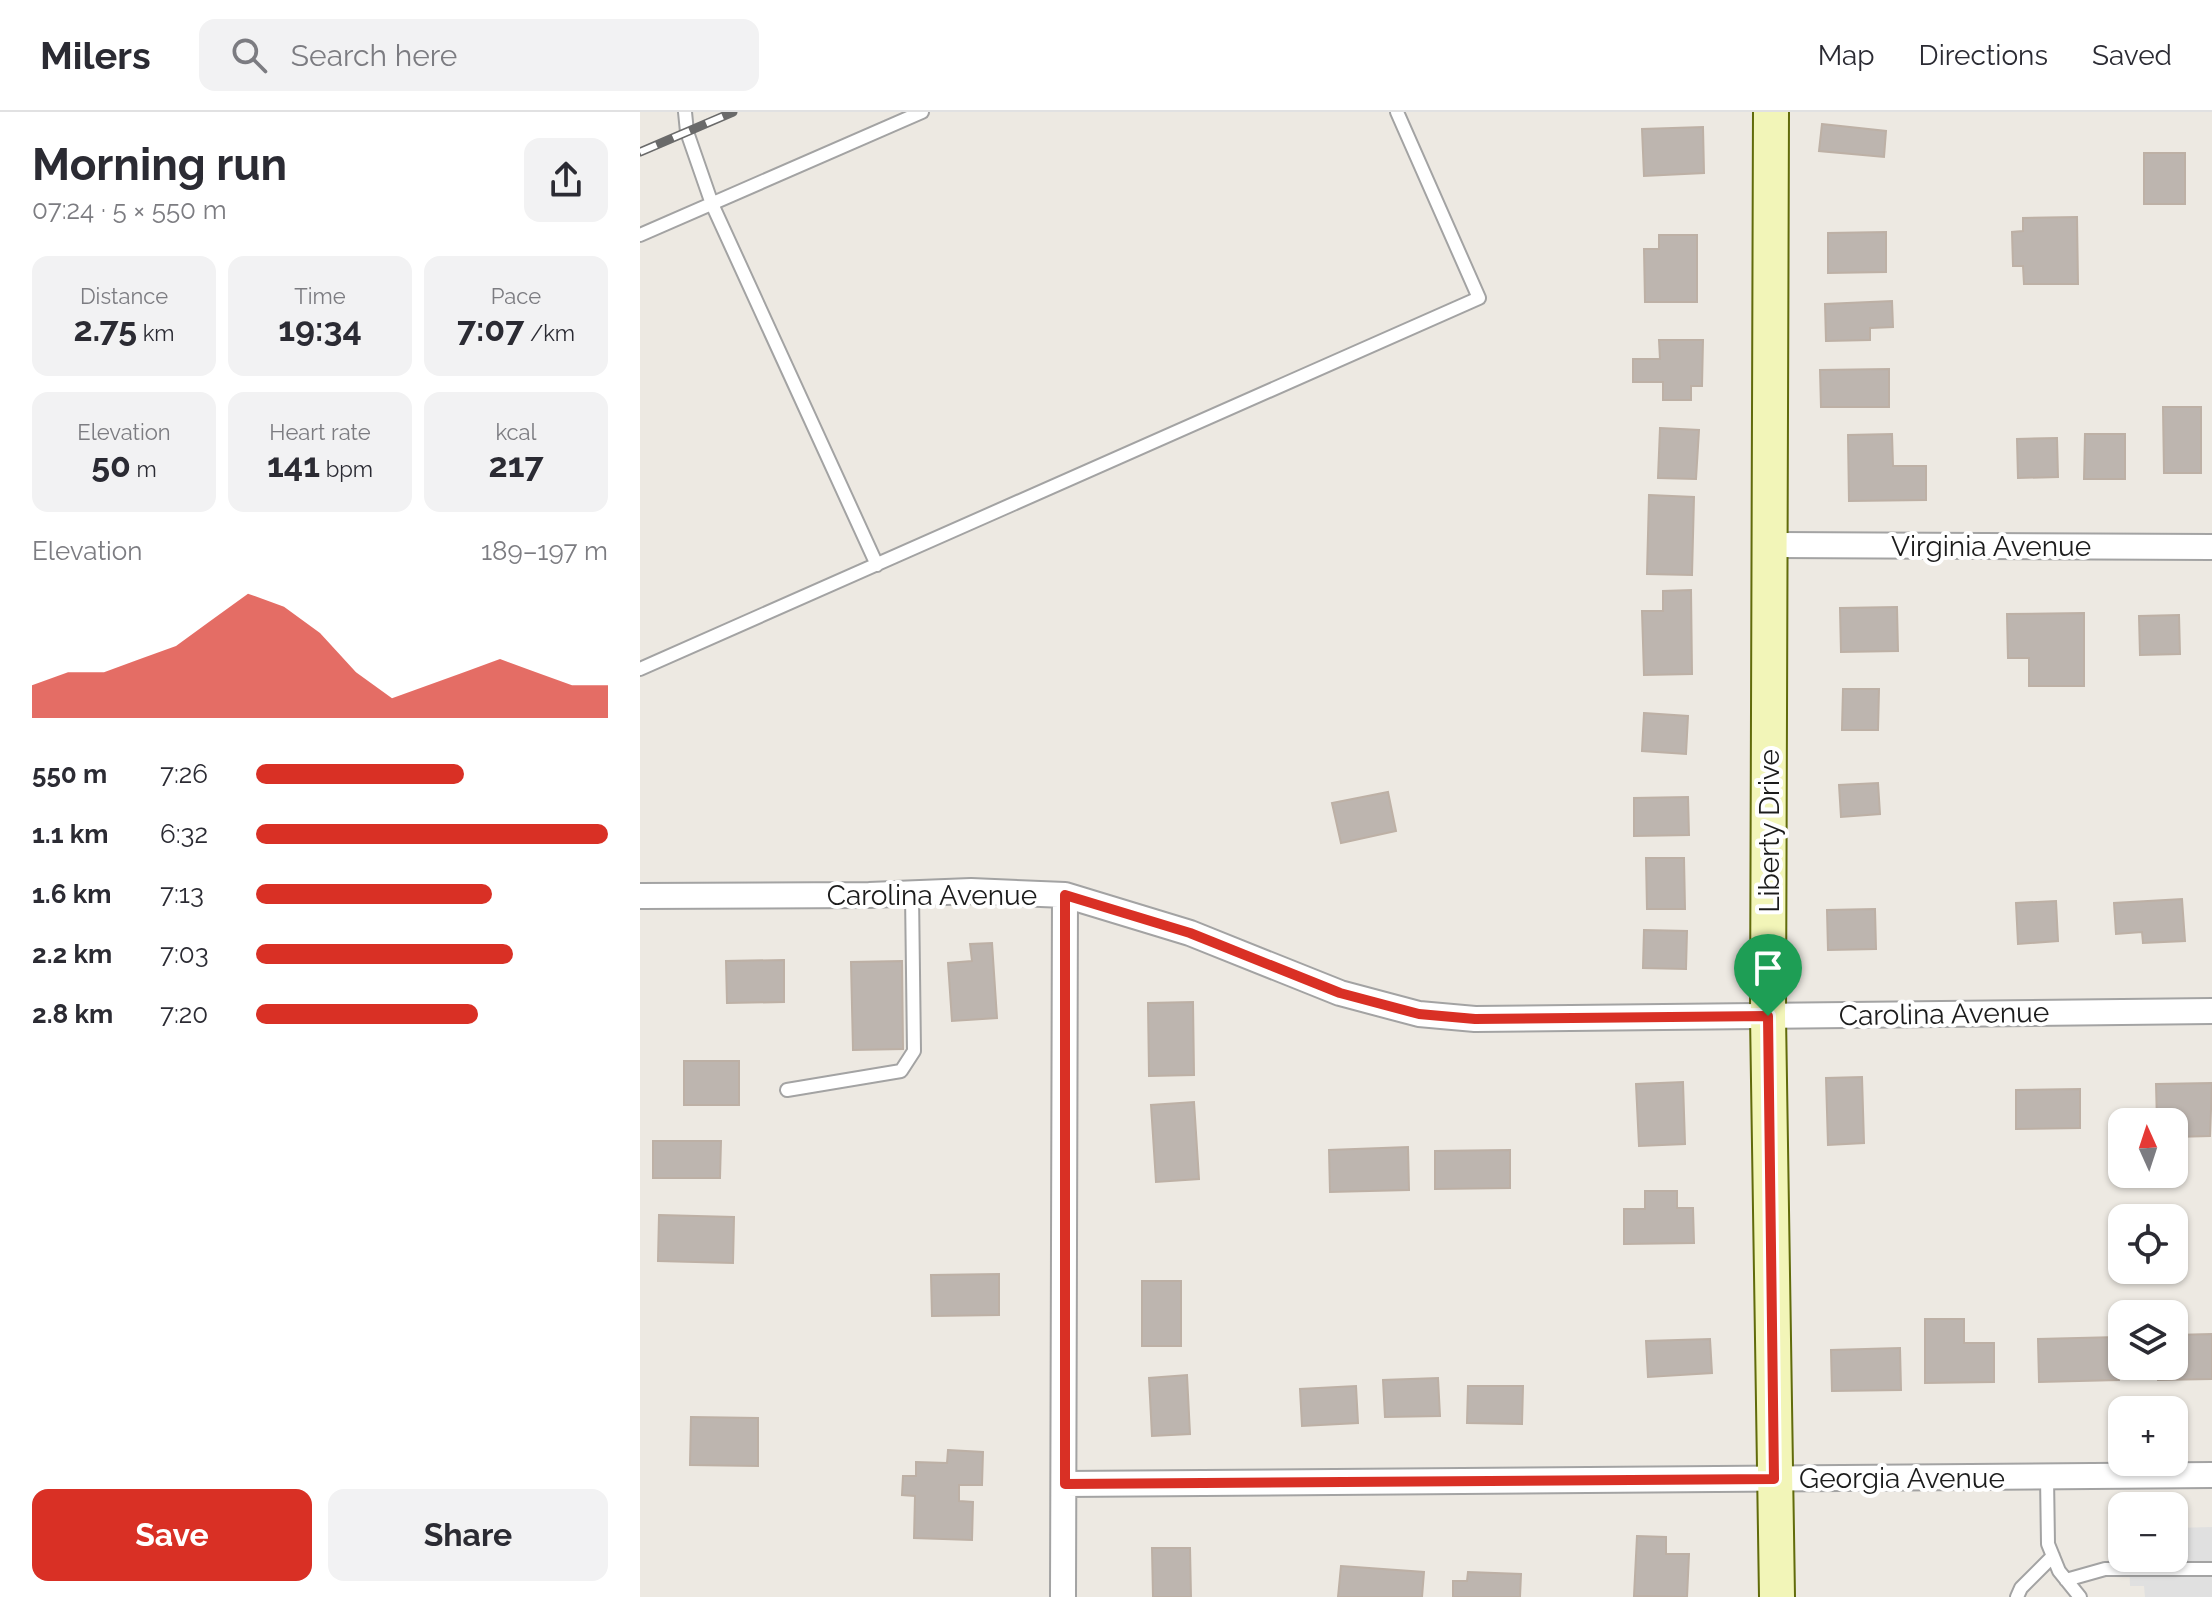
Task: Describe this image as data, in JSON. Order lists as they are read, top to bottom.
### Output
{
  "streets": {
    "street": [
      "Virginia Avenue",
      "Liberty Drive",
      "Carolina Avenue",
      "Georgia Avenue"
    ]
  },
  "crossings": [
    ["Virginia Avenue", "Liberty Drive"],
    ["Liberty Drive", "Carolina Avenue"],
    ["Liberty Drive", "Georgia Avenue"]
  ],
  "north": "top",
  "page": {
    "header": "Milers",
    "search": "Search here",
    "nav": ["Map", "Directions", "Saved"],
    "heading": ["Morning run", "07:24 · 5 × 550 m"],
    "stats": [
      ["Distance", "2.75 km"],
      ["Time", "19:34"],
      ["Pace", "7:07 /km"],
      ["Elevation", "50 m"],
      ["Heart rate", "141 bpm"],
      ["kcal", "217"]
    ],
    "chart": ["Elevation", "189–197 m"],
    "list": [
      {
        "name": "550 m",
        "note": "7:26"
      },
      {
        "name": "1.1 km",
        "note": "6:32"
      },
      {
        "name": "1.6 km",
        "note": "7:13"
      },
      {
        "name": "2.2 km",
        "note": "7:03"
      },
      {
        "name": "2.8 km",
        "note": "7:20"
      }
    ],
    "map_buttons": ["+", "−"],
    "buttons": ["Save", "Share"]
  }
}
